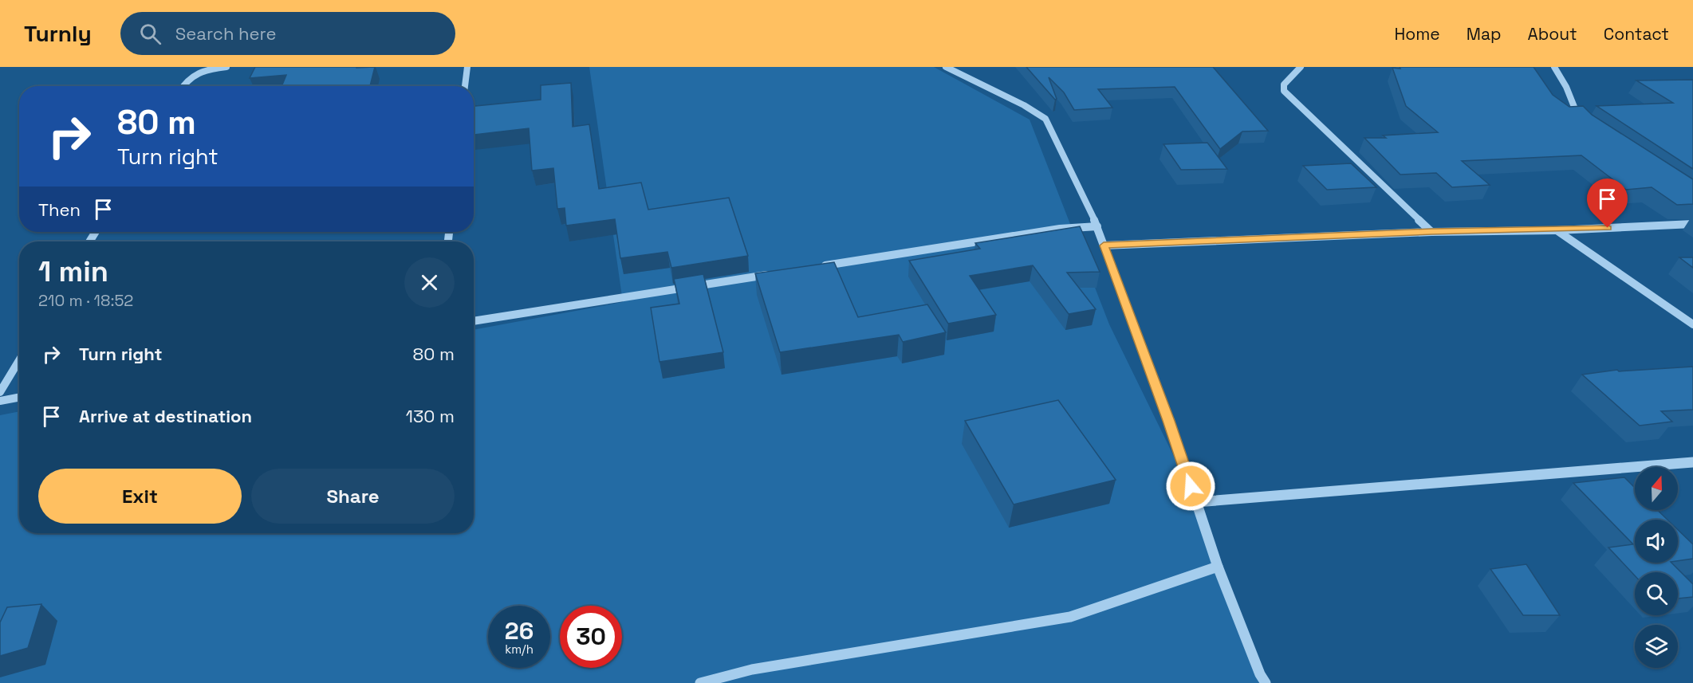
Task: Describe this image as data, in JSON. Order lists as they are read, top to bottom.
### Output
{
  "north": "top",
  "page": {
    "header": "Turnly",
    "search": "Search here",
    "nav": [
      "Home",
      "Map",
      "About",
      "Contact"
    ],
    "turn": ["80 m", "Turn right"],
    "then": "Then",
    "heading": ["1 min", "210 m · 18:52"],
    "list": [
      {
        "name": "Turn right",
        "value": "80 m"
      },
      {
        "name": "Arrive at destination",
        "value": "130 m"
      }
    ],
    "buttons": ["Exit", "Share"],
    "speed": "26 km/h",
    "limit": "30"
  }
}
